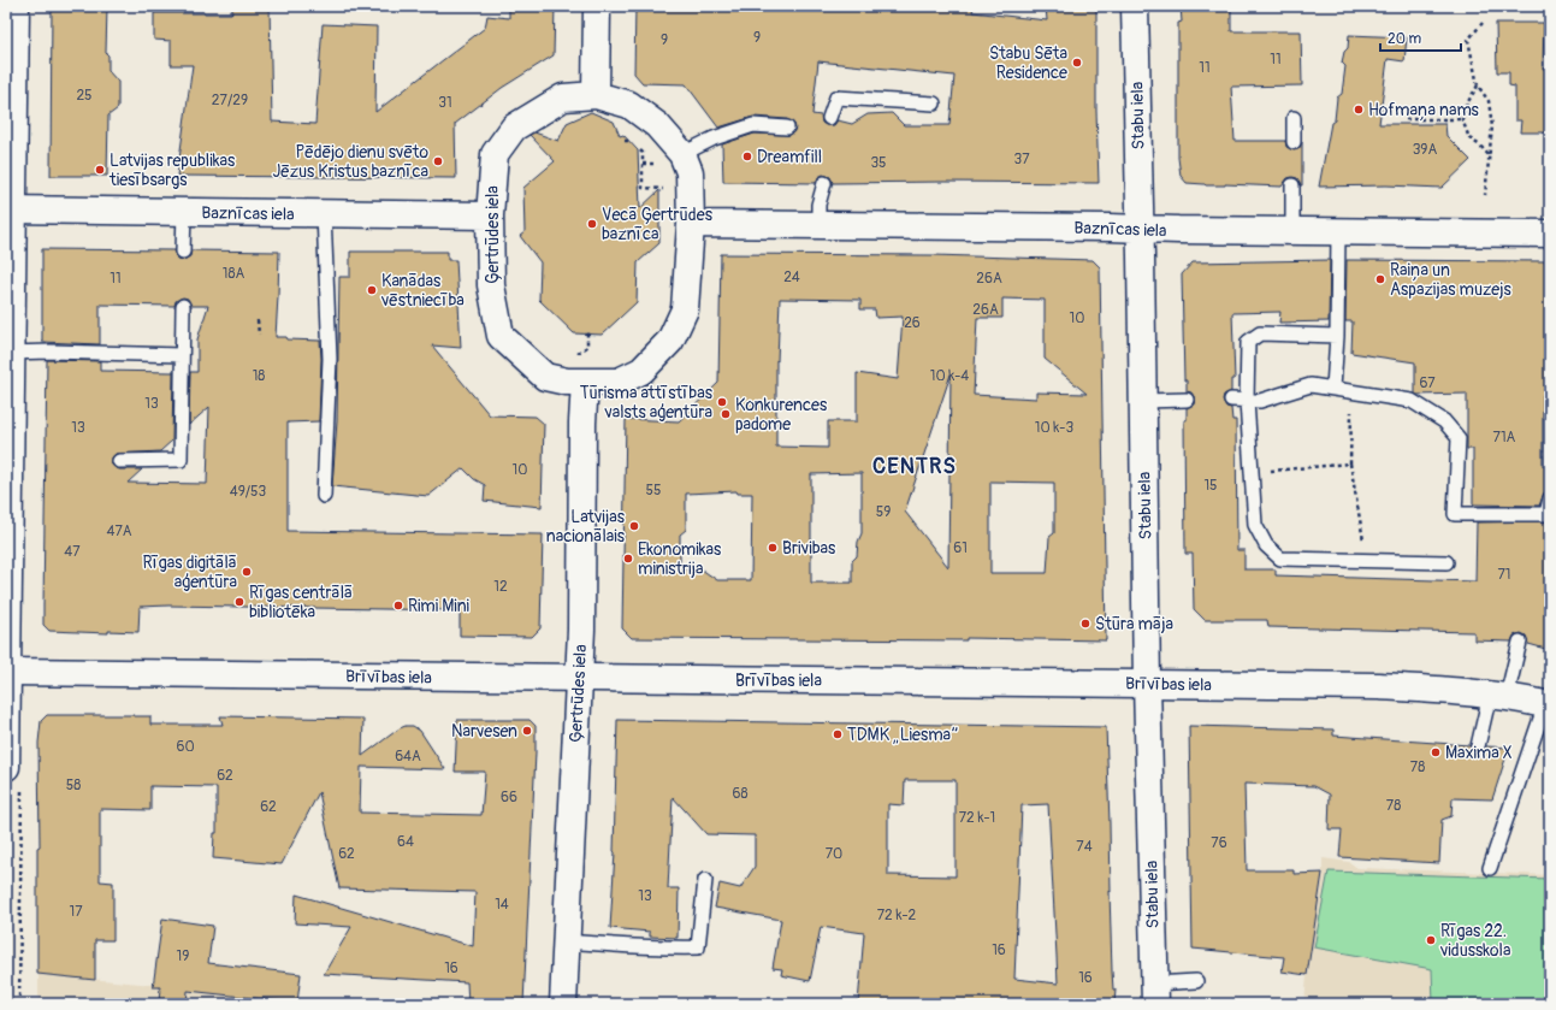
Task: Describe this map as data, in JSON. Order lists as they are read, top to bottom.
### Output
{
  "streets": {
    "main road": [
      "Stabu iela",
      "Baznīcas iela",
      "Ģertrūdes iela",
      "Brīvības iela"
    ]
  },
  "crossings": [
    ["Stabu iela", "Baznīcas iela"],
    ["Stabu iela", "Brīvības iela"],
    ["Baznīcas iela", "Ģertrūdes iela"],
    ["Ģertrūdes iela", "Brīvības iela"]
  ],
  "districts": ["CENTRS"],
  "places": [
    "Stabu Sēta Residence",
    "Hofmaņa nams",
    "Dreamfill",
    "Pēdējo dienu svēto Jēzus Kristus baznīca",
    "Latvijas republikas tiesībsargs",
    "Vecā Ģertrūdes baznīca",
    "Raiņa un Aspazijas muzejs",
    "Kanādas vēstniecība",
    "Tūrisma attīstības valsts aģentūra",
    "Konkurences padome",
    "Latvijas nacionālais",
    "Brivibas",
    "Ekonomikas ministrija",
    "Rīgas digitālā aģentūra",
    "Rīgas centrālā bibliotēka",
    "Rimi Mini",
    "Stūra māja",
    "Narvesen",
    "TDMK „Liesma”",
    "Maxima X",
    "Rīgas 22. vidusskola"
  ],
  "house_numbers": [
    "9",
    "9",
    "11",
    "11",
    "25",
    "27/29",
    "31",
    "39A",
    "37",
    "35",
    "18A",
    "24",
    "11",
    "26A",
    "26A",
    "10",
    "26",
    "18",
    "10 k-4",
    "67",
    "13",
    "13",
    "10 k-3",
    "71A",
    "10",
    "15",
    "55",
    "49/53",
    "59",
    "47A",
    "61",
    "47",
    "71",
    "12",
    "60",
    "64A",
    "78",
    "62",
    "58",
    "68",
    "66",
    "78",
    "62",
    "72 k-1",
    "64",
    "76",
    "74",
    "62",
    "70",
    "13",
    "14",
    "17",
    "72 k-2",
    "16",
    "19",
    "16",
    "16"
  ],
  "scale_bar": "20 m"
}
